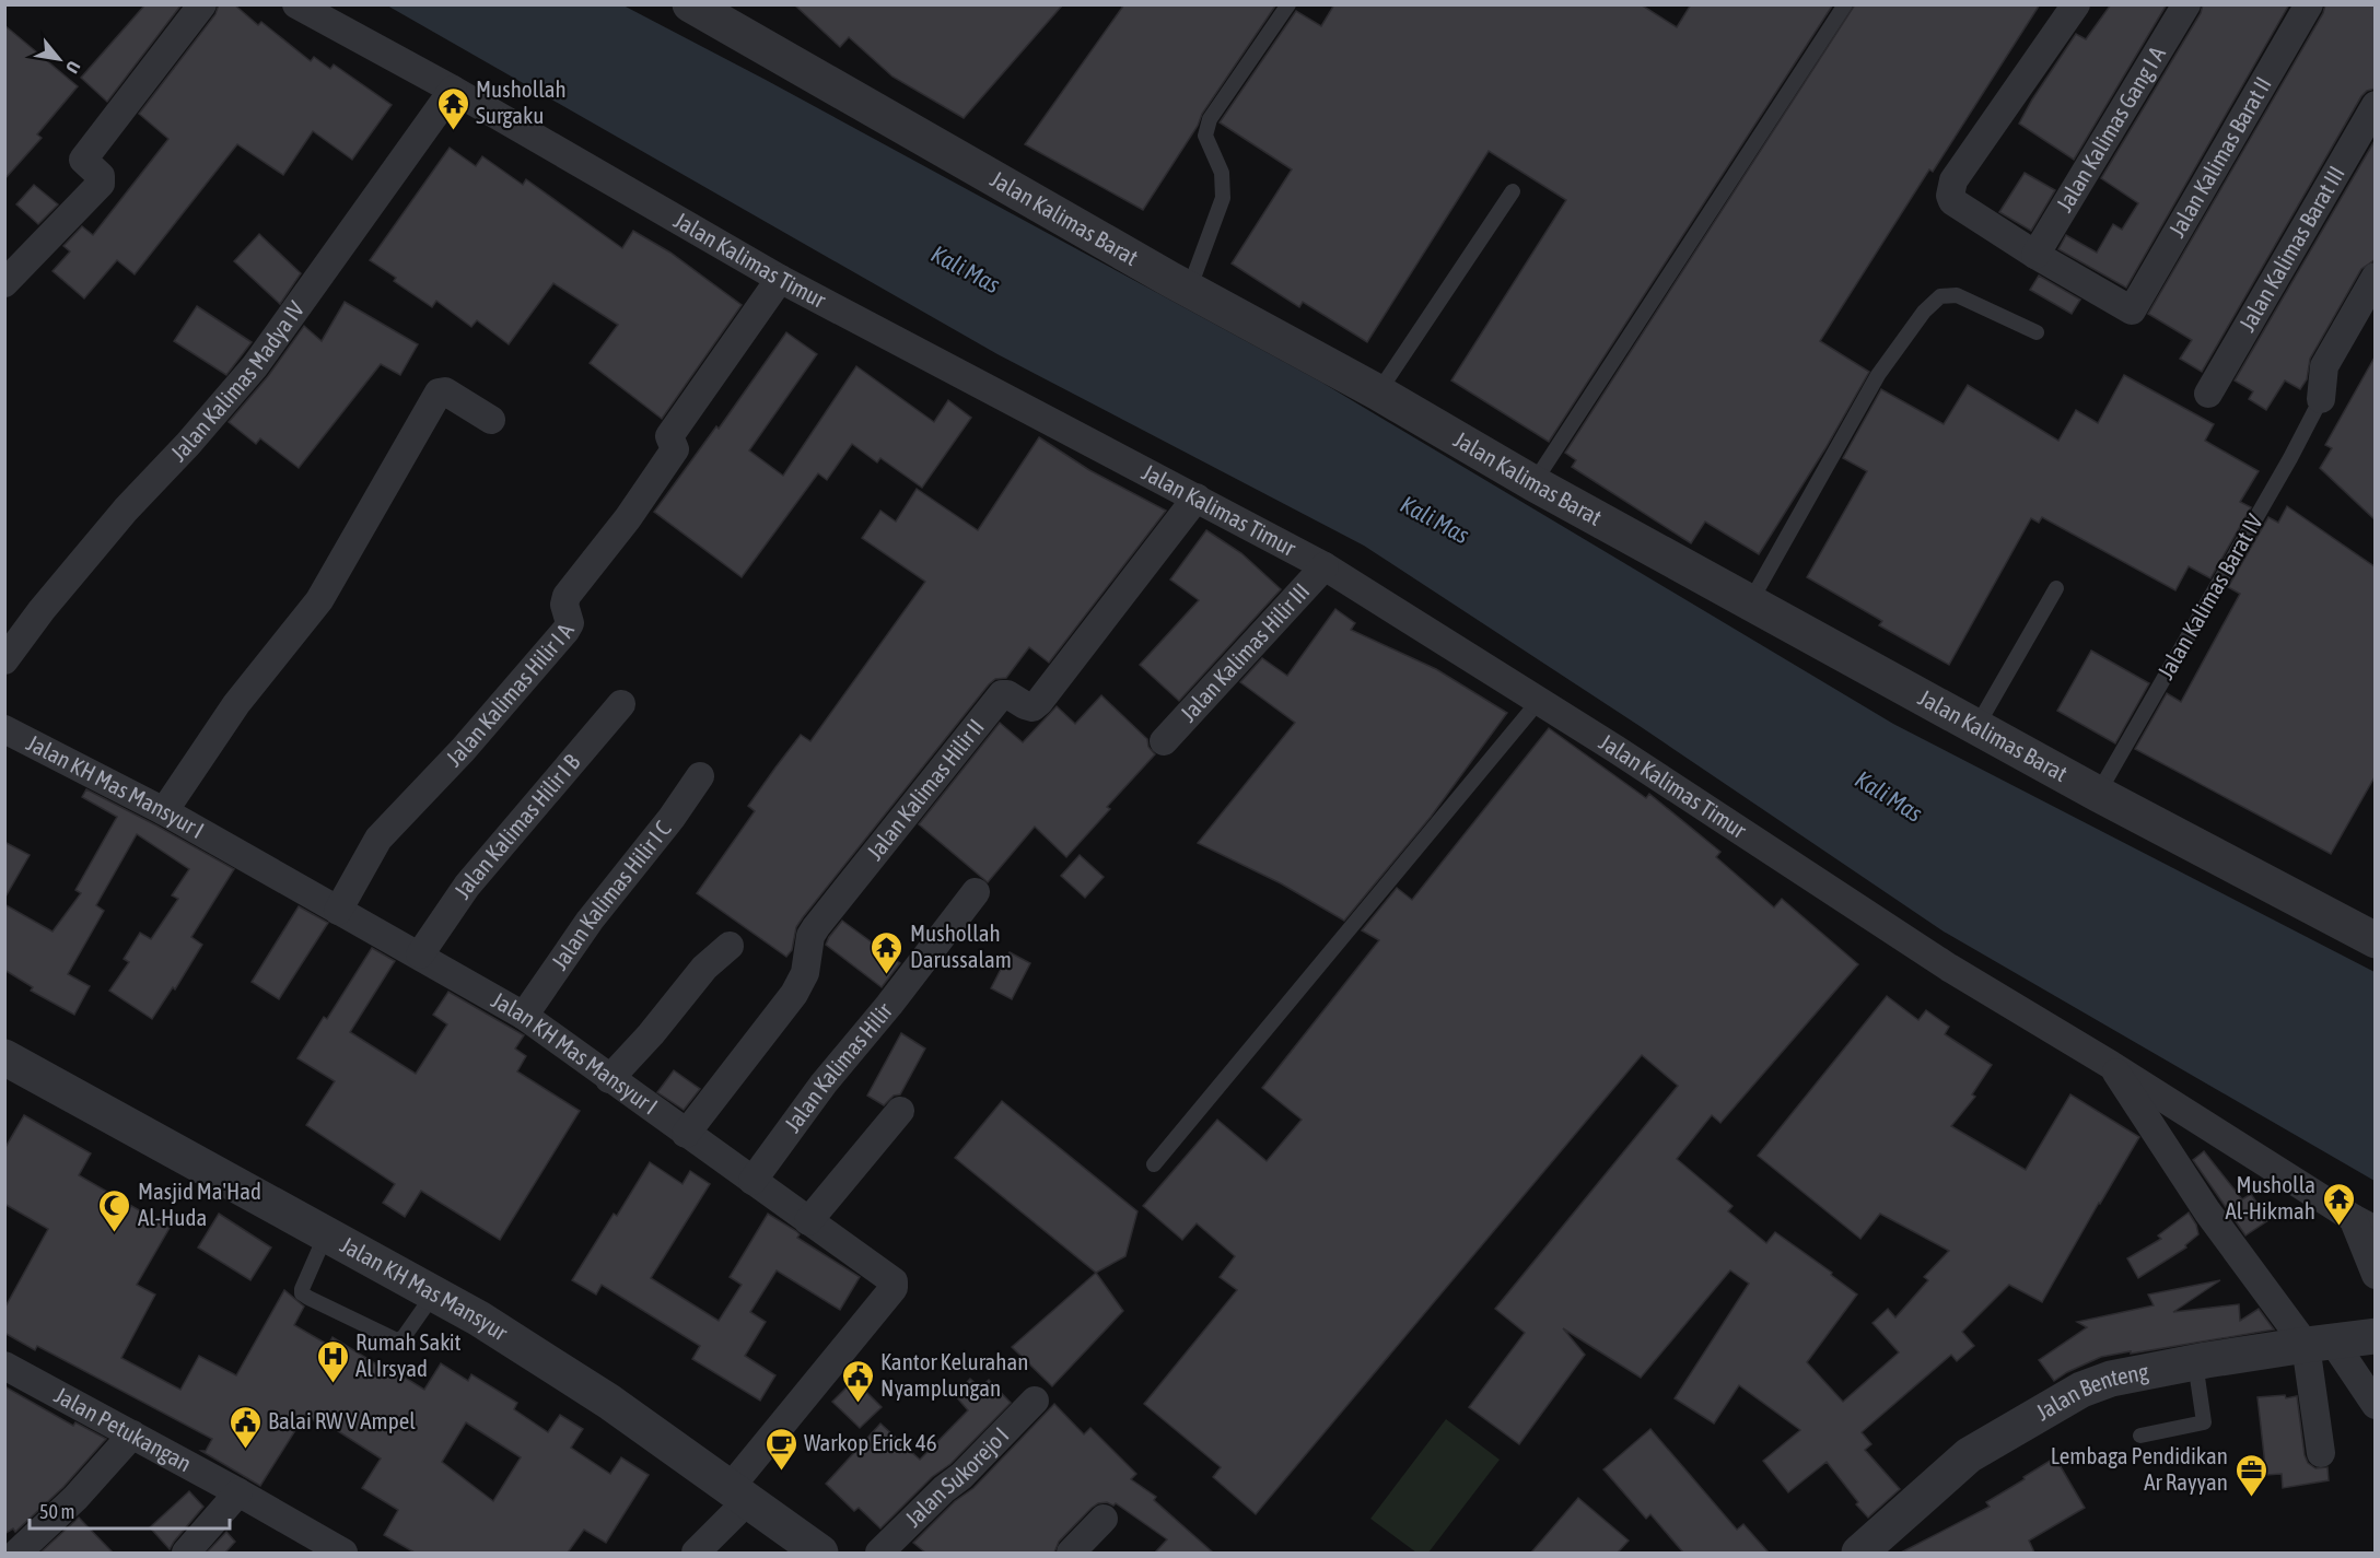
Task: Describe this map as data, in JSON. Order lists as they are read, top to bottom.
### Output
{
  "streets": {
    "street": [
      "Jalan Kalimas Gang I A",
      "Jalan Kalimas Barat II",
      "Jalan Kalimas Barat",
      "Jalan Kalimas Barat III",
      "Jalan Kalimas Timur",
      "Jalan Kalimas Madya IV",
      "Jalan Kalimas Hilir III",
      "Jalan Kalimas Hilir I A",
      "Jalan KH Mas Mansyur I",
      "Jalan Kalimas Hilir II",
      "Jalan Kalimas Hilir I B",
      "Jalan Kalimas Hilir I C",
      "Jalan Kalimas Hilir",
      "Jalan KH Mas Mansyur",
      "Jalan Benteng",
      "Jalan Petukangan",
      "Jalan Sukorejo I"
    ],
    "lane": ["Jalan Kalimas Barat IV"]
  },
  "crossings": [
    ["Jalan Kalimas Gang I A", "Jalan Kalimas Barat II"],
    ["Jalan Kalimas Barat", "Jalan Kalimas Barat IV"],
    ["Jalan Kalimas Timur", "Jalan Kalimas Madya IV"],
    ["Jalan Kalimas Timur", "Jalan Kalimas Hilir III"],
    ["Jalan Kalimas Timur", "Jalan Kalimas Hilir I A"],
    ["Jalan Kalimas Timur", "Jalan Kalimas Hilir II"],
    ["Jalan Kalimas Timur", "Jalan Benteng"],
    ["Jalan Kalimas Hilir I A", "Jalan KH Mas Mansyur I"],
    ["Jalan KH Mas Mansyur I", "Jalan Kalimas Hilir II"],
    ["Jalan KH Mas Mansyur I", "Jalan Kalimas Hilir I B"],
    ["Jalan KH Mas Mansyur I", "Jalan Kalimas Hilir I C"],
    ["Jalan KH Mas Mansyur I", "Jalan Kalimas Hilir"],
    ["Jalan KH Mas Mansyur I", "Jalan KH Mas Mansyur"]
  ],
  "water": ["Kali Mas"],
  "places": {
    "temple": ["Mushollah Surgaku", "Mushollah Darussalam", "Musholla Al-Hikmah"],
    "mosque": ["Masjid Ma'Had Al-Huda"],
    "hospital": ["Rumah Sakit Al Irsyad"],
    "public building": ["Kantor Kelurahan Nyamplungan", "Balai RW V Ampel"],
    "cafe": ["Warkop Erick 46"],
    "office": ["Lembaga Pendidikan Ar Rayyan"]
  },
  "scale_bar": "50 m",
  "north": "bottom right"
}
